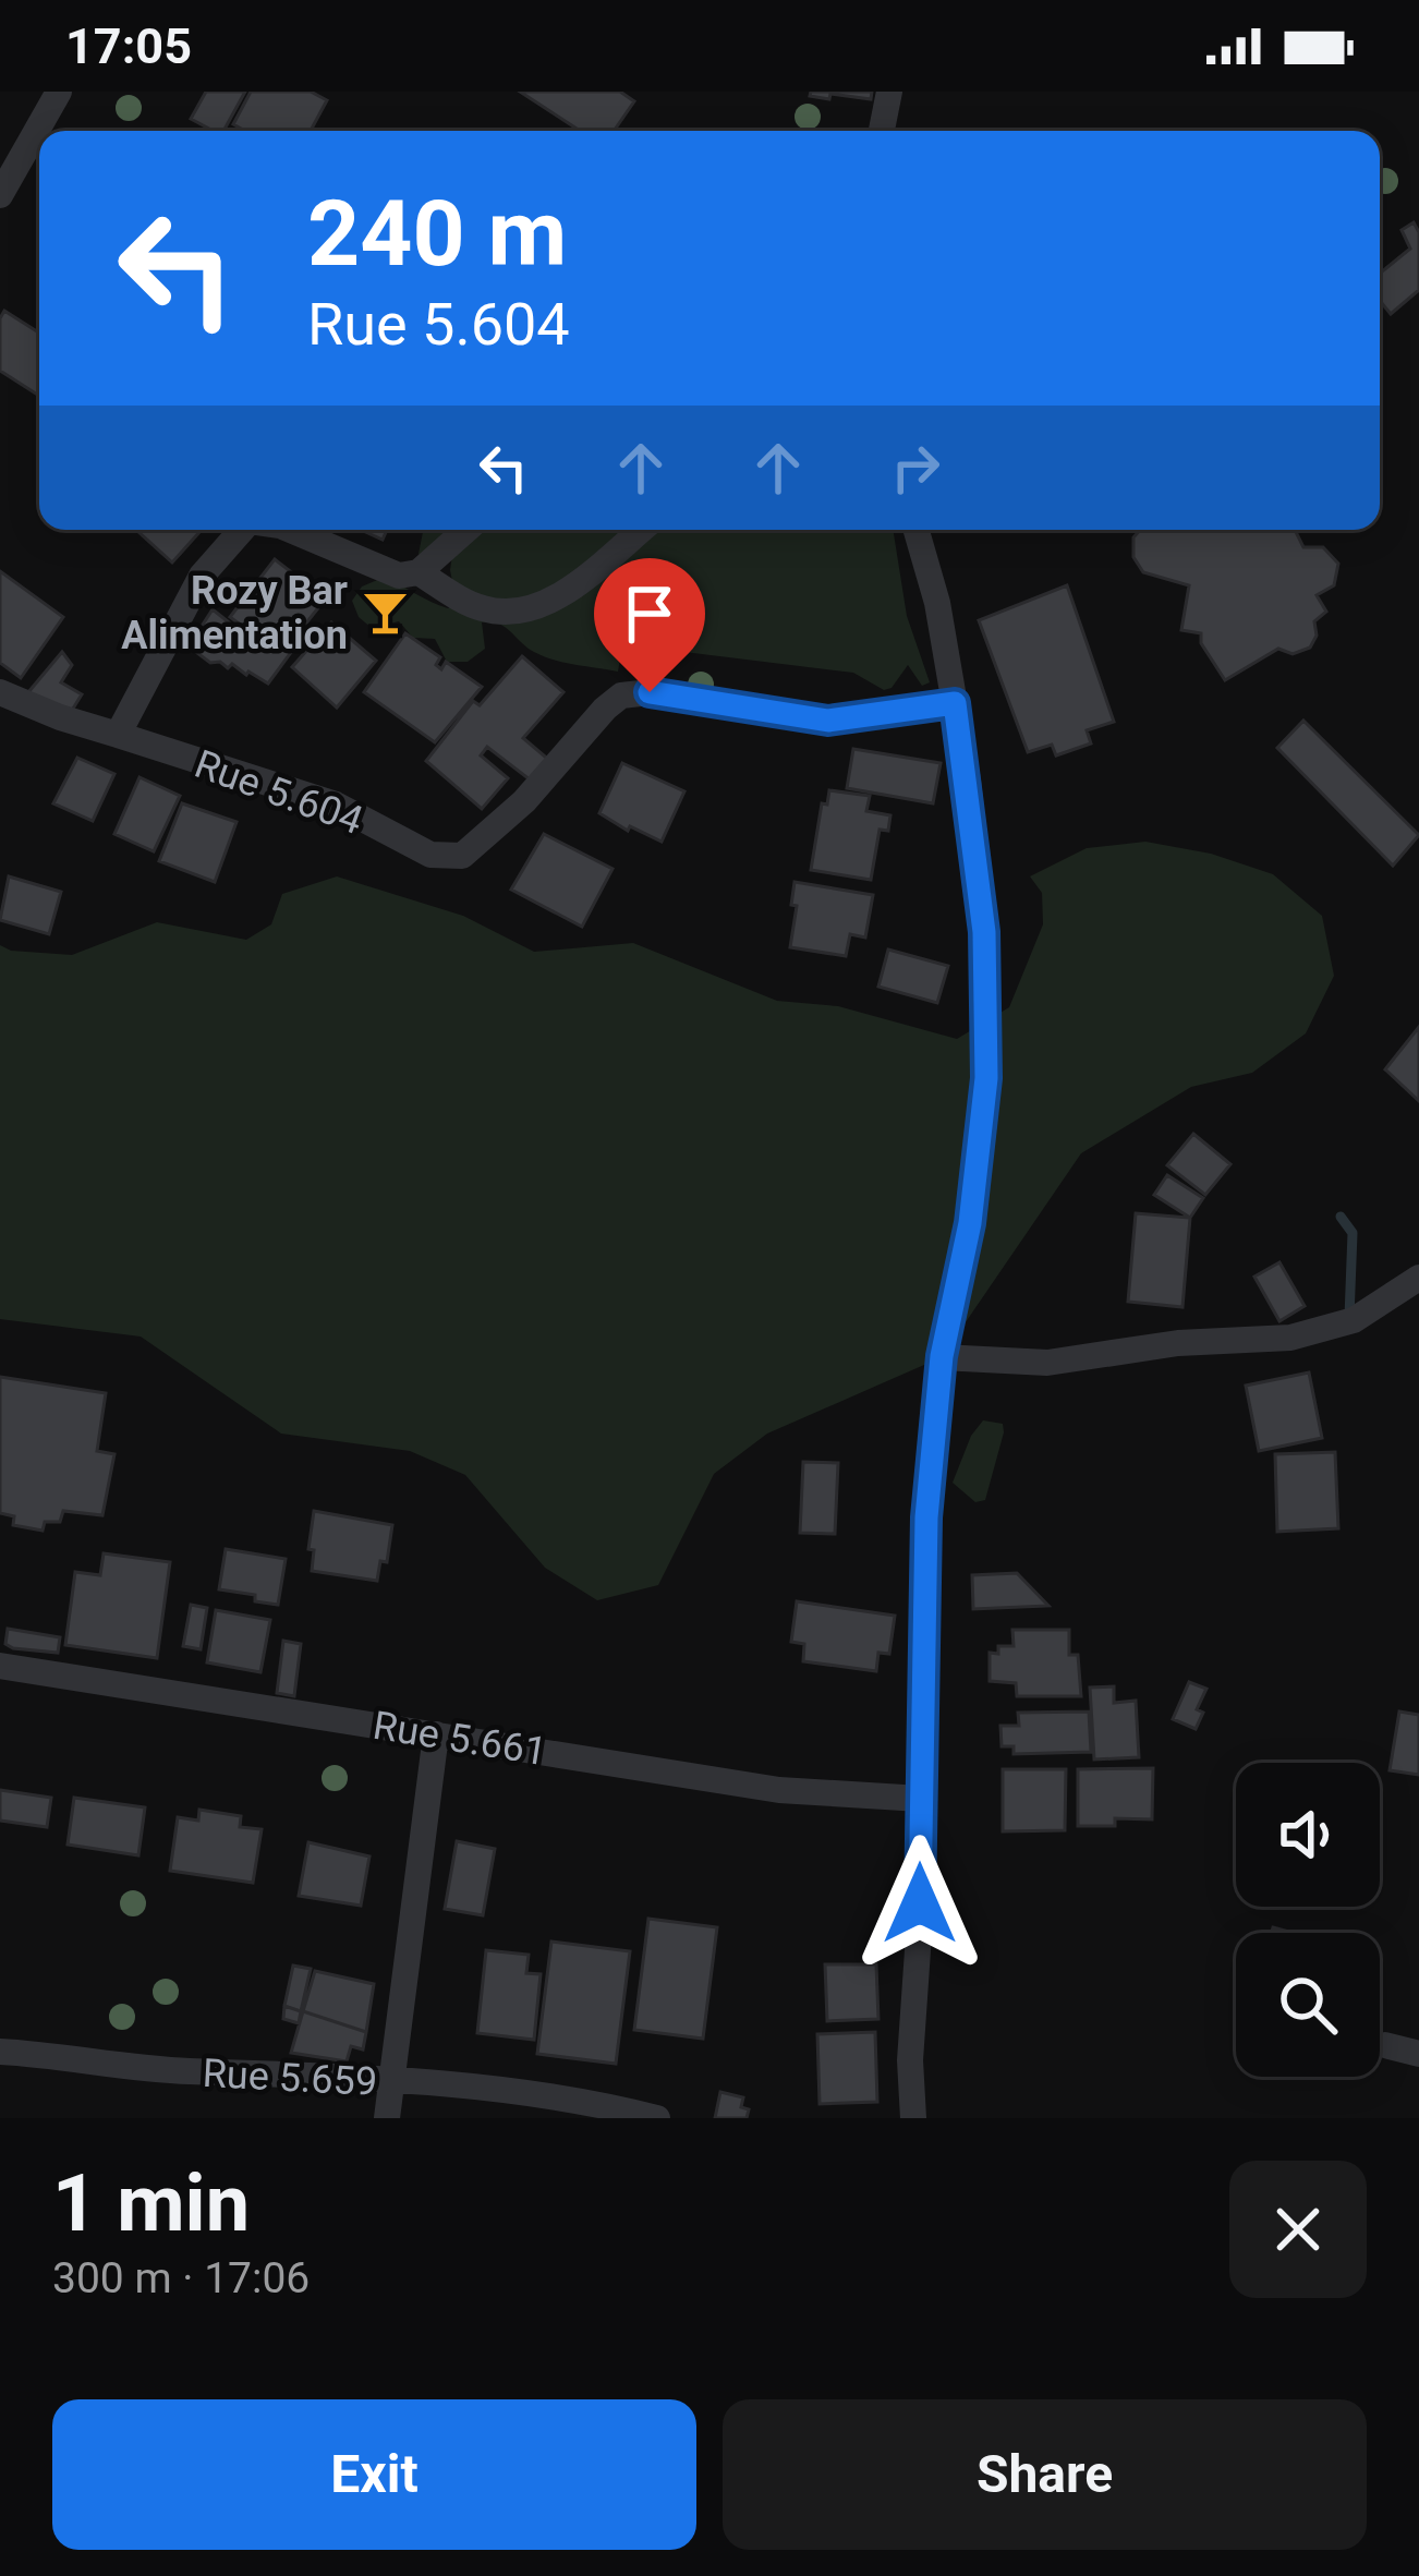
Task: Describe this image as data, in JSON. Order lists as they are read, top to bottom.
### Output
{
  "streets": {
    "street": ["Rue 5.604", "Rue 5.661", "Rue 5.659"]
  },
  "places": {
    "bar": ["Rozy Bar Alimentation"]
  },
  "page": {
    "status": "17:05",
    "turn": ["240 m", "Rue 5.604"],
    "heading": ["1 min", "300 m · 17:06"],
    "buttons": ["Exit", "Share"]
  }
}
